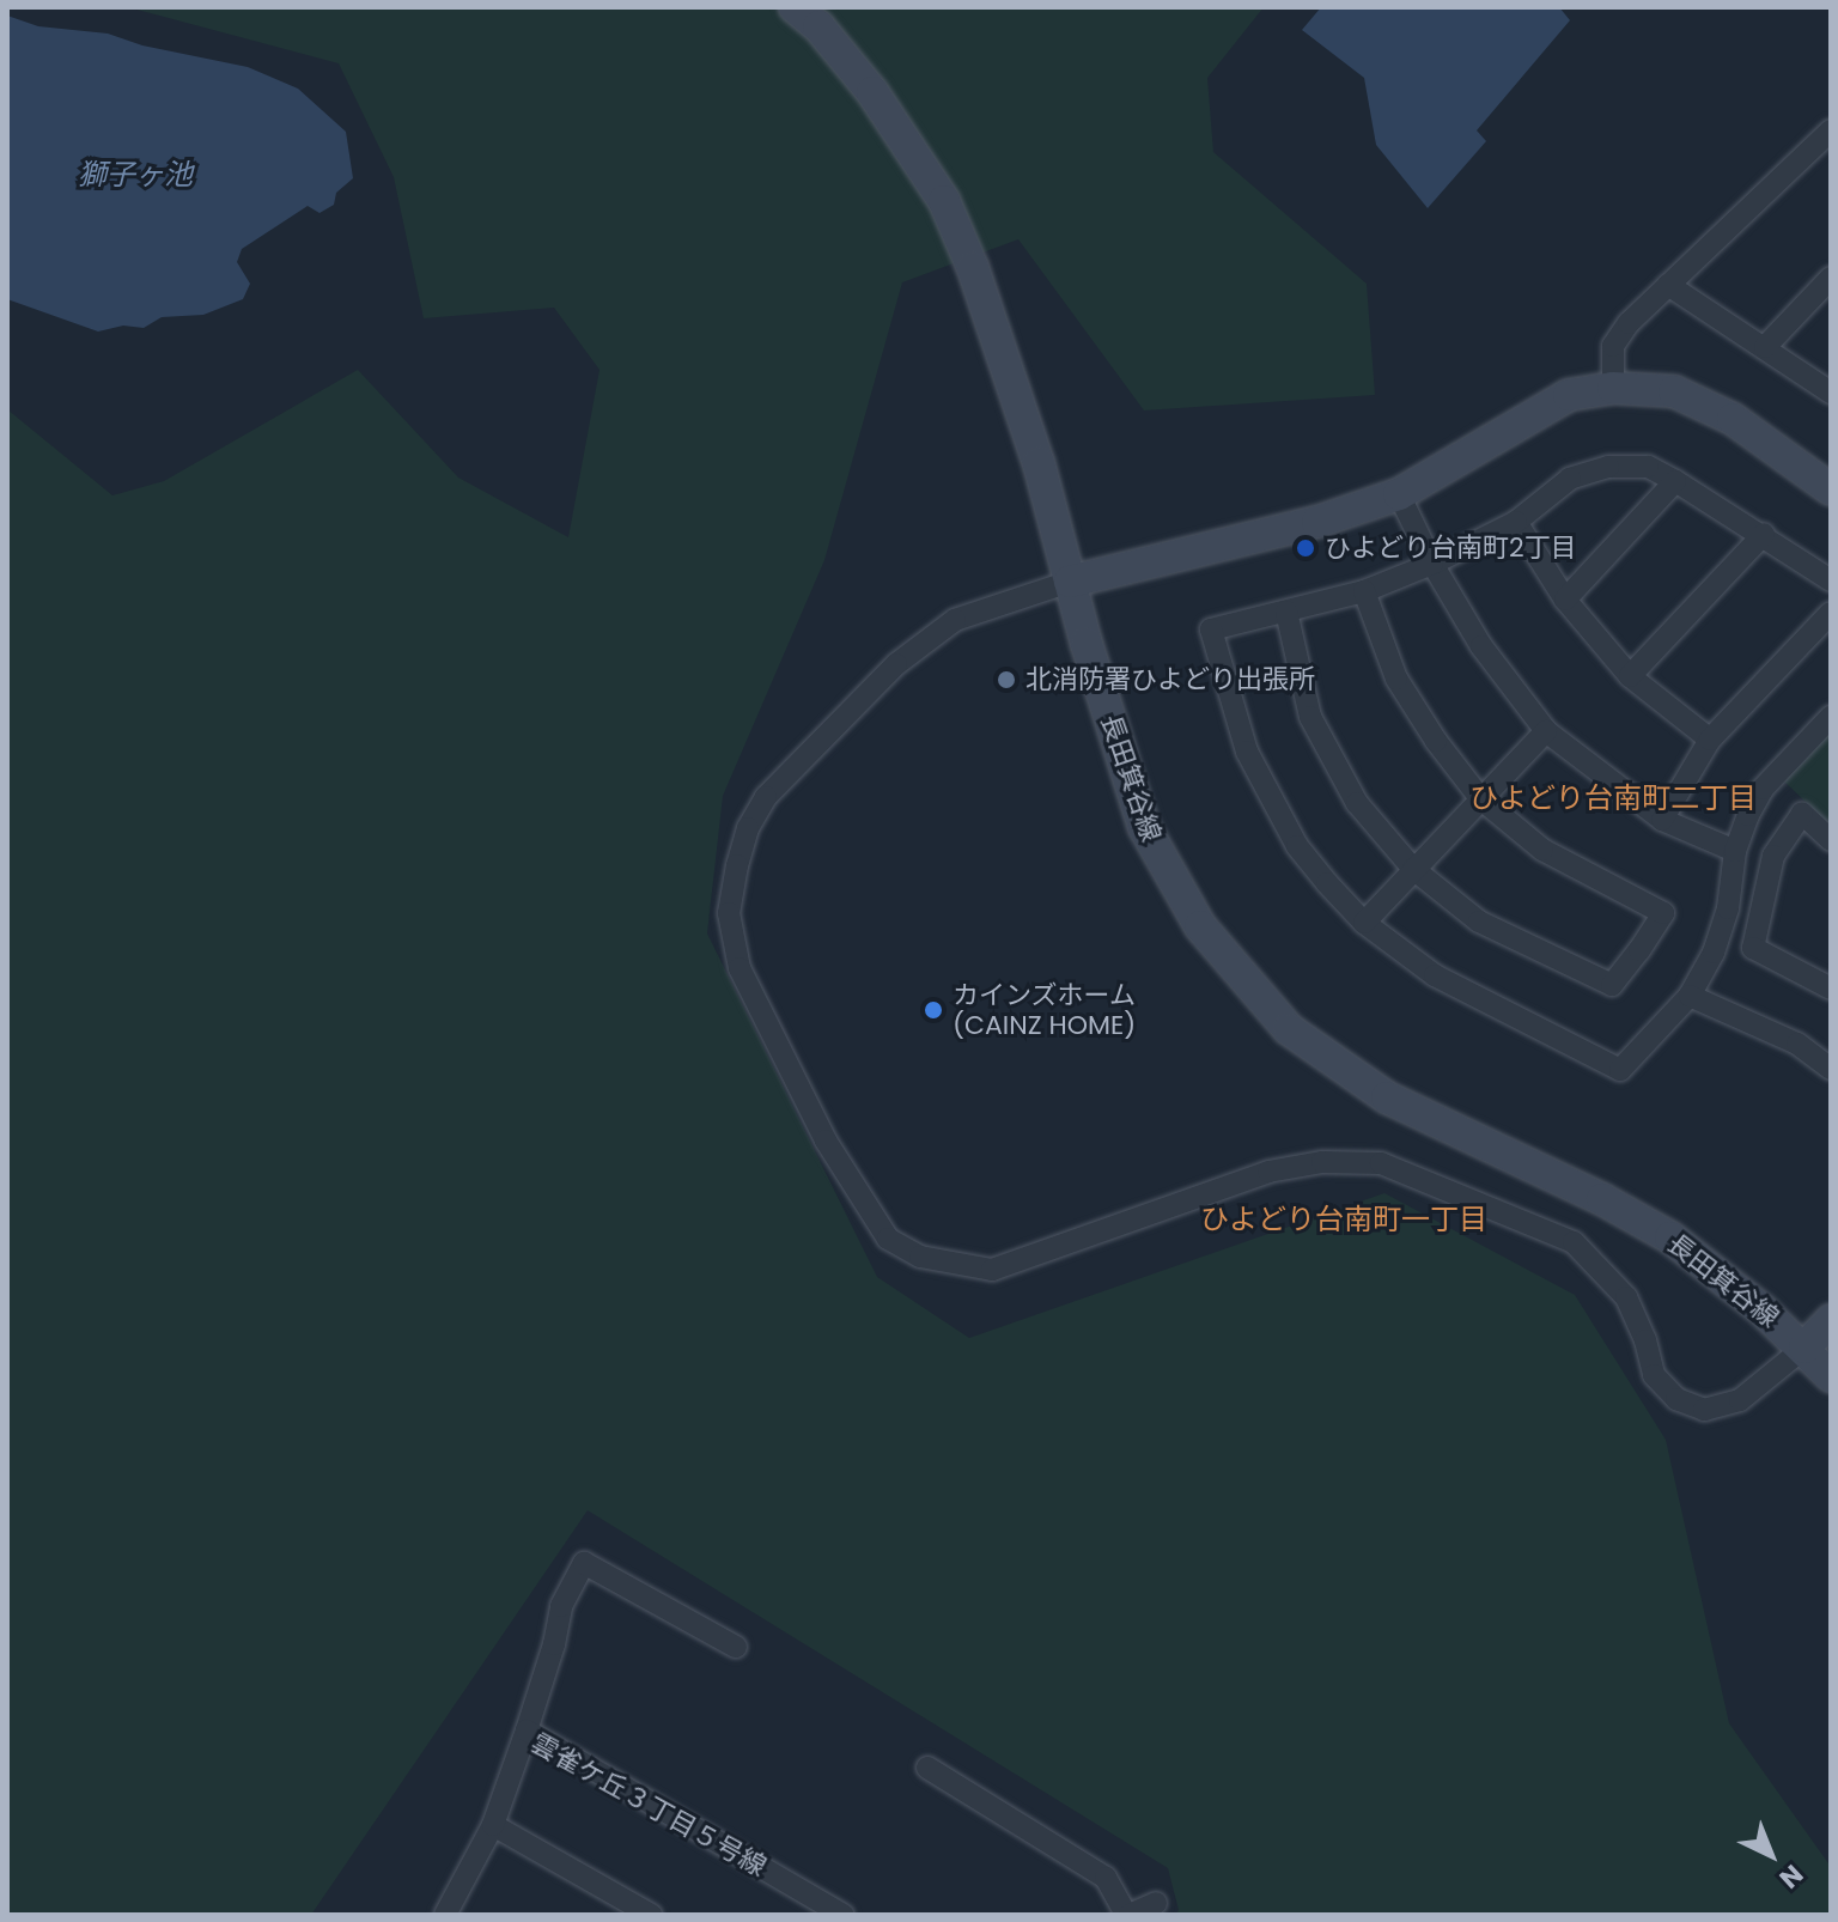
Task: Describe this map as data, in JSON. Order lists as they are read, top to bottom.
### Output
{
  "streets": {
    "street": ["長田箕谷線", "雲雀ケ丘３丁目５号線"]
  },
  "districts": ["ひよどり台南町二丁目", "ひよどり台南町一丁目"],
  "water": ["獅子ヶ池"],
  "places": ["ひよどり台南町2丁目", "北消防署ひよどり出張所", "カインズホーム (CAINZ HOME)"],
  "north": "bottom right"
}
